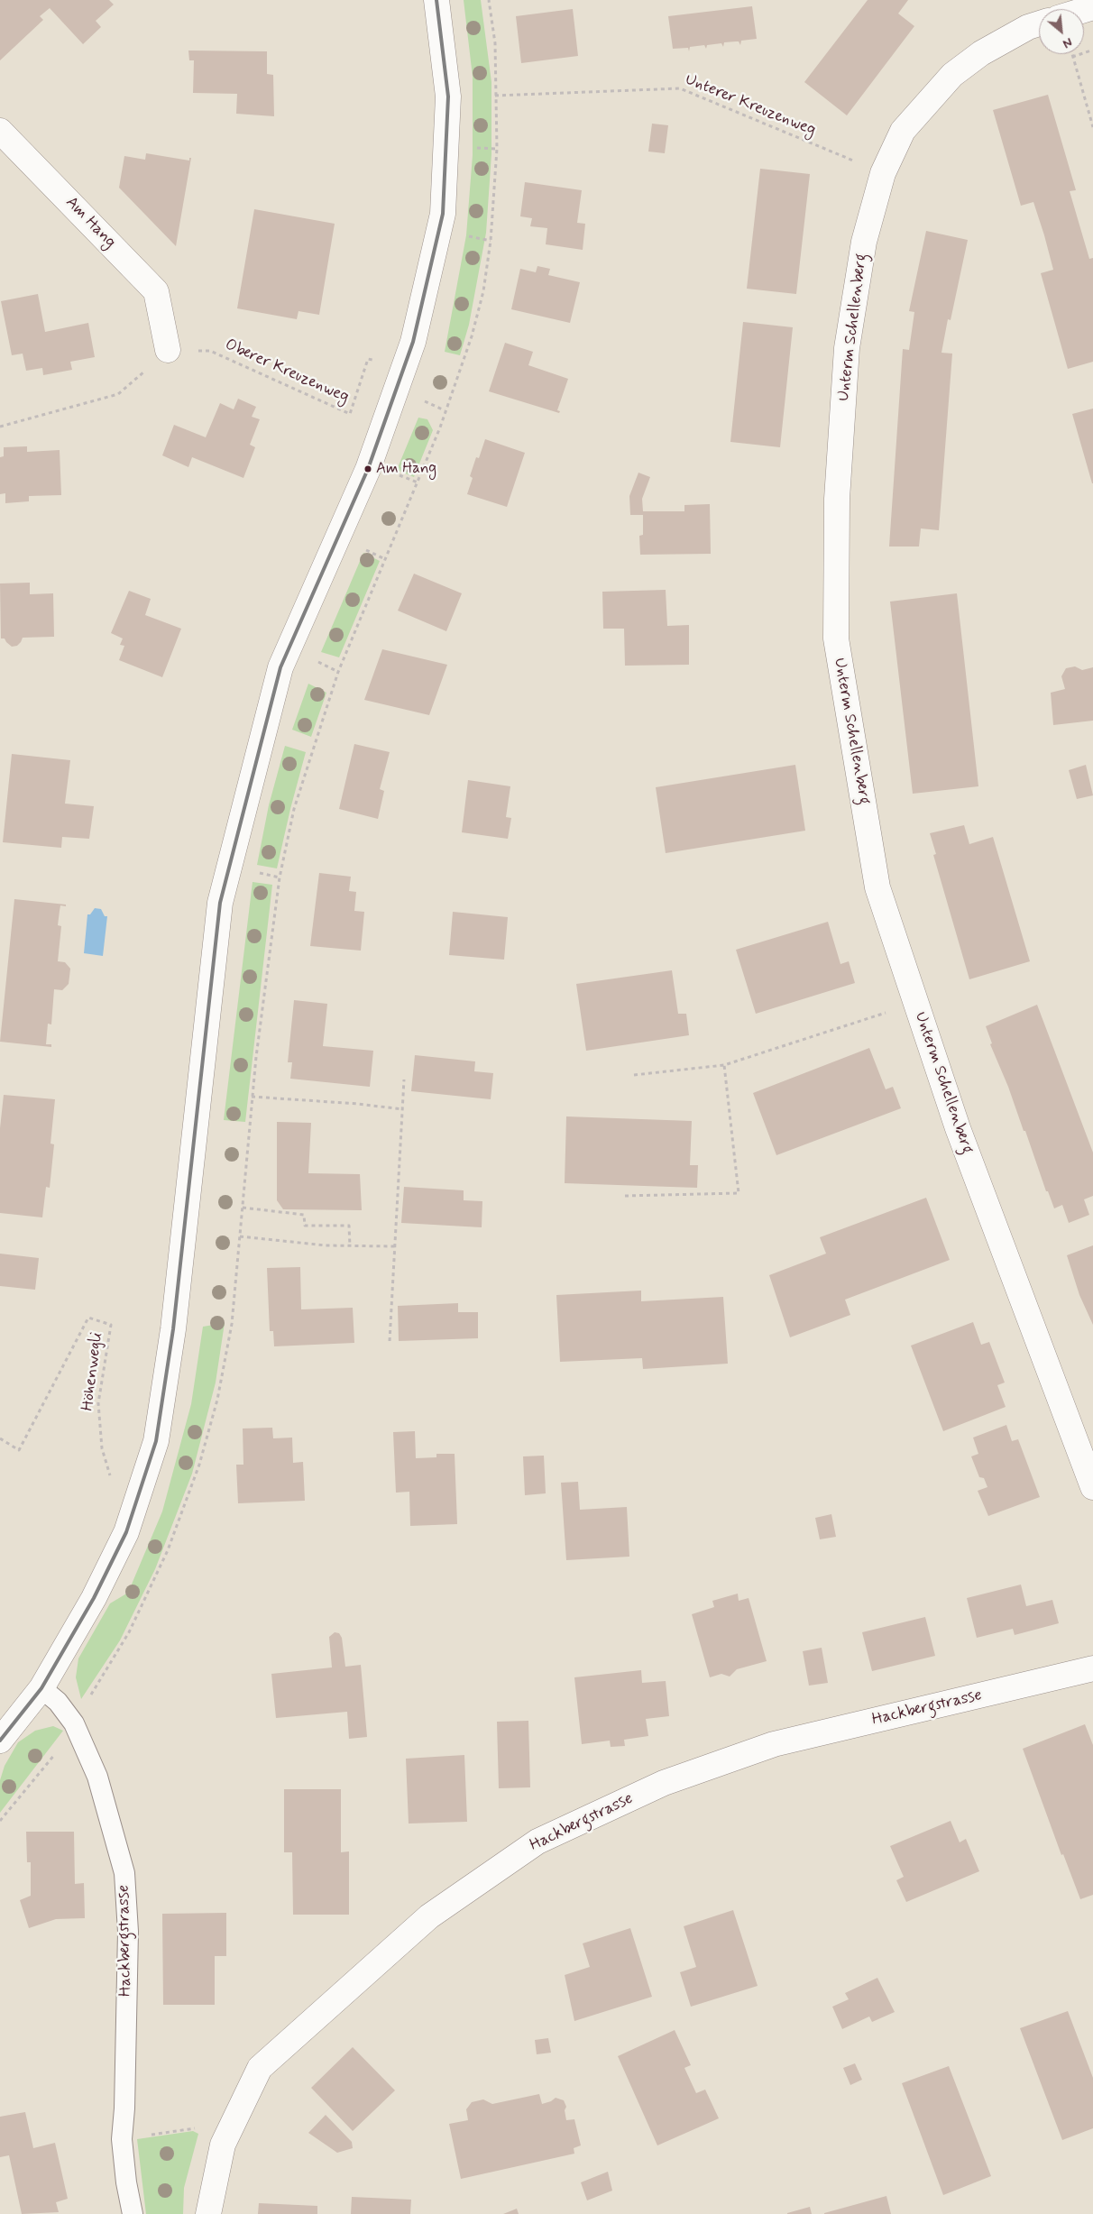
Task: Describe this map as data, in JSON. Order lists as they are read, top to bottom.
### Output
{
  "streets": {
    "street": ["Am Hang", "Unterm Schellenberg", "Hackbergstrasse"],
    "path": ["Unterer Kreuzenweg", "Oberer Kreuzenweg", "Höhenwegli"]
  },
  "crossings": [
    ["Unterer Kreuzenweg", "Unterm Schellenberg"]
  ],
  "places": ["Am Hang"],
  "north": "bottom right"
}
